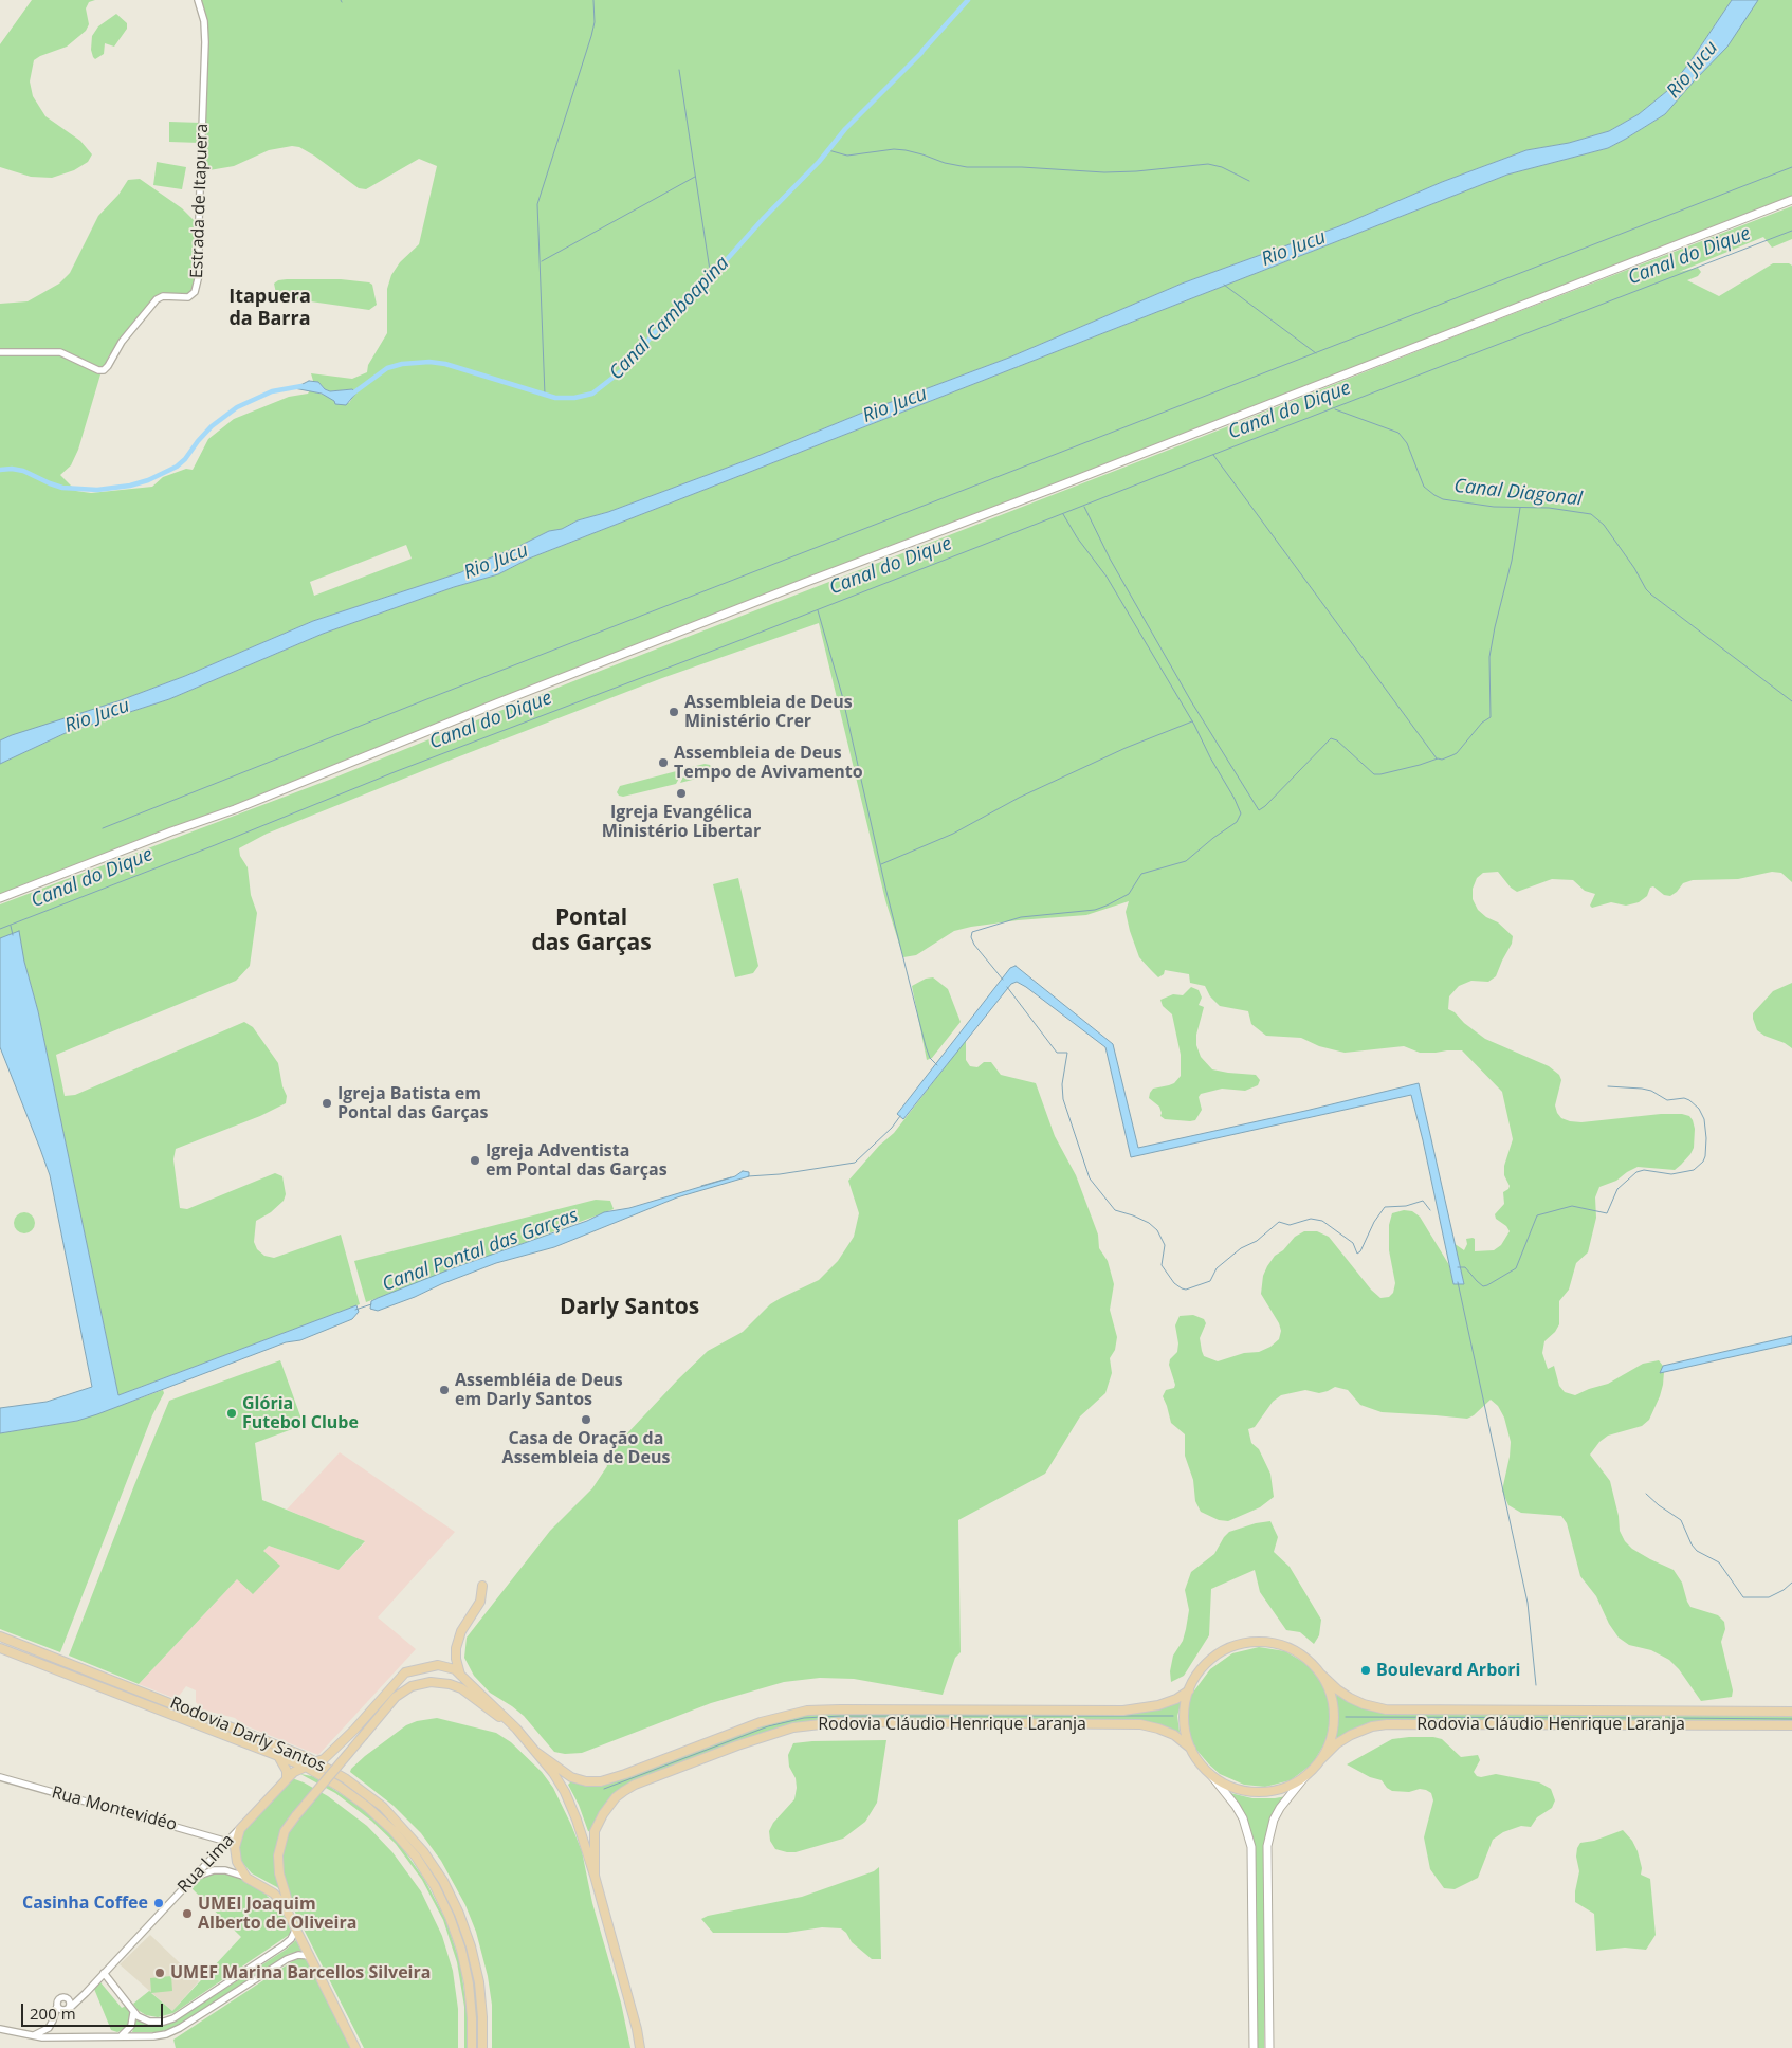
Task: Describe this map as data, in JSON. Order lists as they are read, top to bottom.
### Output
{
  "streets": {
    "main road": ["Rodovia Cláudio Henrique Laranja", "Rodovia Darly Santos", "Rua Lima"],
    "street": ["Estrada de Itapuera", "Rua Montevidéo"]
  },
  "crossings": [
    ["Rodovia Darly Santos", "Rua Lima"],
    ["Rua Montevidéo", "Rua Lima"]
  ],
  "districts": ["Itapuera da Barra", "Pontal das Garças", "Darly Santos"],
  "water": [
    "Rio Jucu",
    "Canal do Dique",
    "Canal Camboapina",
    "Canal Diagonal",
    "Canal Pontal das Garças"
  ],
  "places": [
    "Assembleia de Deus Ministério Crer",
    "Assembleia de Deus Tempo de Avivamento",
    "Igreja Evangélica Ministério Libertar",
    "Igreja Batista em Pontal das Garças",
    "Igreja Adventista em Pontal das Garças",
    "Assembléia de Deus em Darly Santos",
    "Glória Futebol Clube",
    "Casa de Oração da Assembleia de Deus",
    "Boulevard Arbori",
    "Casinha Coffee",
    "UMEI Joaquim Alberto de Oliveira",
    "UMEF Marina Barcellos Silveira"
  ],
  "scale_bar": "200 m"
}
